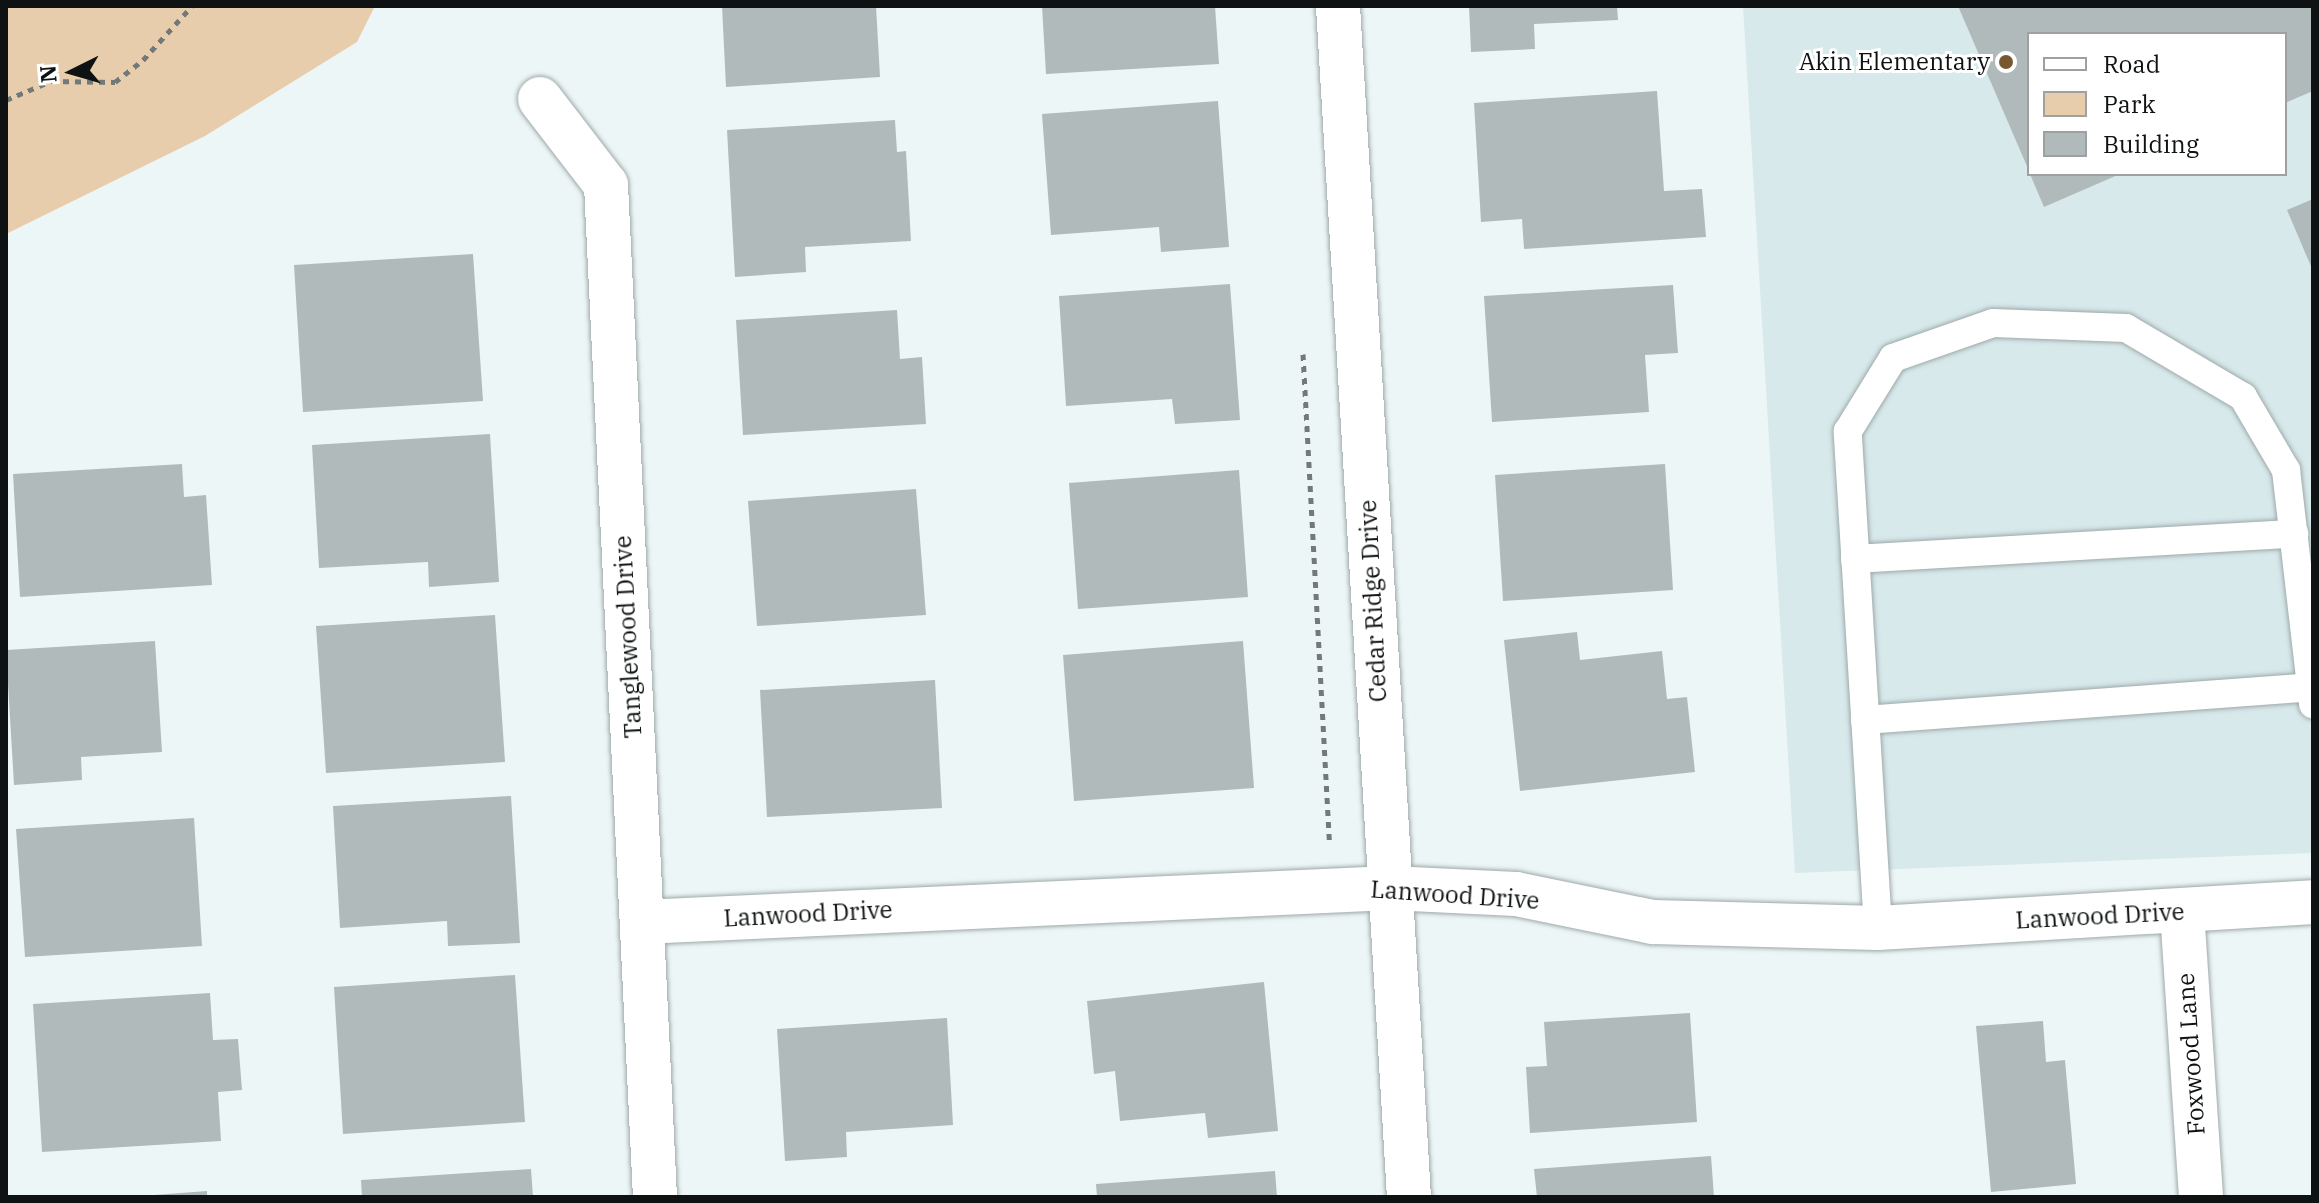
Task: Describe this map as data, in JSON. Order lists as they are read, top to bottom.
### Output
{
  "streets": {
    "street": [
      "Cedar Ridge Drive",
      "Tanglewood Drive",
      "Lanwood Drive",
      "Foxwood Lane"
    ]
  },
  "crossings": [
    ["Cedar Ridge Drive", "Lanwood Drive"],
    ["Tanglewood Drive", "Lanwood Drive"],
    ["Lanwood Drive", "Foxwood Lane"]
  ],
  "places": ["Akin Elementary"],
  "legend": ["Road", "Park", "Building"],
  "north": "left"
}
